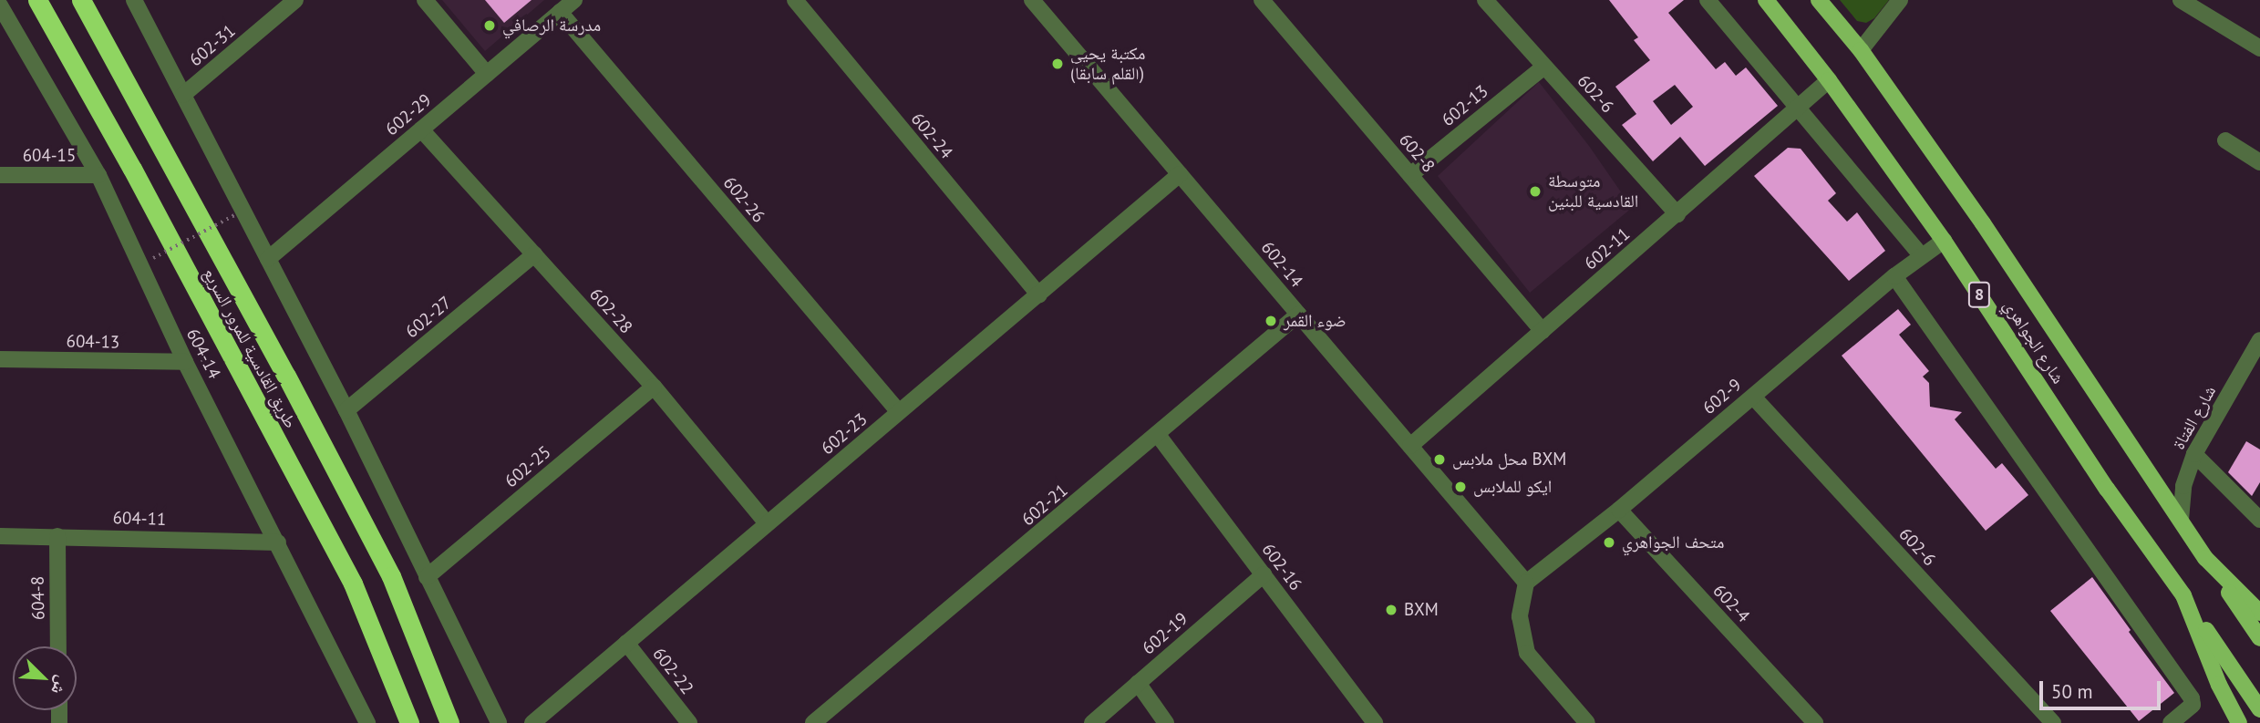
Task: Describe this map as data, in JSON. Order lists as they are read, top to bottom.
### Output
{
  "streets": {
    "highway": ["طريق القادسية للمرور السريع"],
    "main road": ["8", "شارع الجواهري"],
    "street": [
      "602-31",
      "602-6",
      "602-13",
      "602-29",
      "602-24",
      "602-8",
      "604-15",
      "602-26",
      "602-11",
      "602-14",
      "602-28",
      "602-27",
      "604-13",
      "604-14",
      "602-9",
      "شارع الفتاة",
      "602-23",
      "602-25",
      "602-21",
      "604-11",
      "602-16",
      "604-8",
      "602-4",
      "602-19",
      "602-22"
    ]
  },
  "crossings": [
    ["602-6", "602-13"],
    ["602-6", "602-11"],
    ["602-6", "602-9"],
    ["602-13", "602-8"],
    ["602-29", "602-26"],
    ["602-29", "602-28"],
    ["602-24", "602-23"],
    ["602-8", "602-11"],
    ["604-15", "604-14"],
    ["602-26", "602-23"],
    ["602-11", "602-14"],
    ["602-11", "شارع الجواهري"],
    ["602-14", "602-9"],
    ["602-14", "602-23"],
    ["602-14", "602-21"],
    ["602-28", "602-27"],
    ["602-28", "602-23"],
    ["602-28", "602-25"],
    ["604-13", "604-14"],
    ["شارع الجواهري", "602-9"],
    ["شارع الجواهري", "شارع الفتاة"],
    ["604-14", "604-11"],
    ["602-9", "602-4"],
    ["602-23", "602-22"],
    ["602-21", "602-16"],
    ["604-11", "604-8"],
    ["602-16", "602-19"]
  ],
  "places": [
    "مدرسة الرصافي",
    "مكتبة يحيى (القلم سابقا)",
    "متوسطة القادسية للبنين",
    "ضوء القمر",
    "محل ملابس BXM",
    "ايكو للملابس",
    "متحف الجواهري",
    "BXM"
  ],
  "scale_bar": "50 m",
  "north": "bottom right"
}
